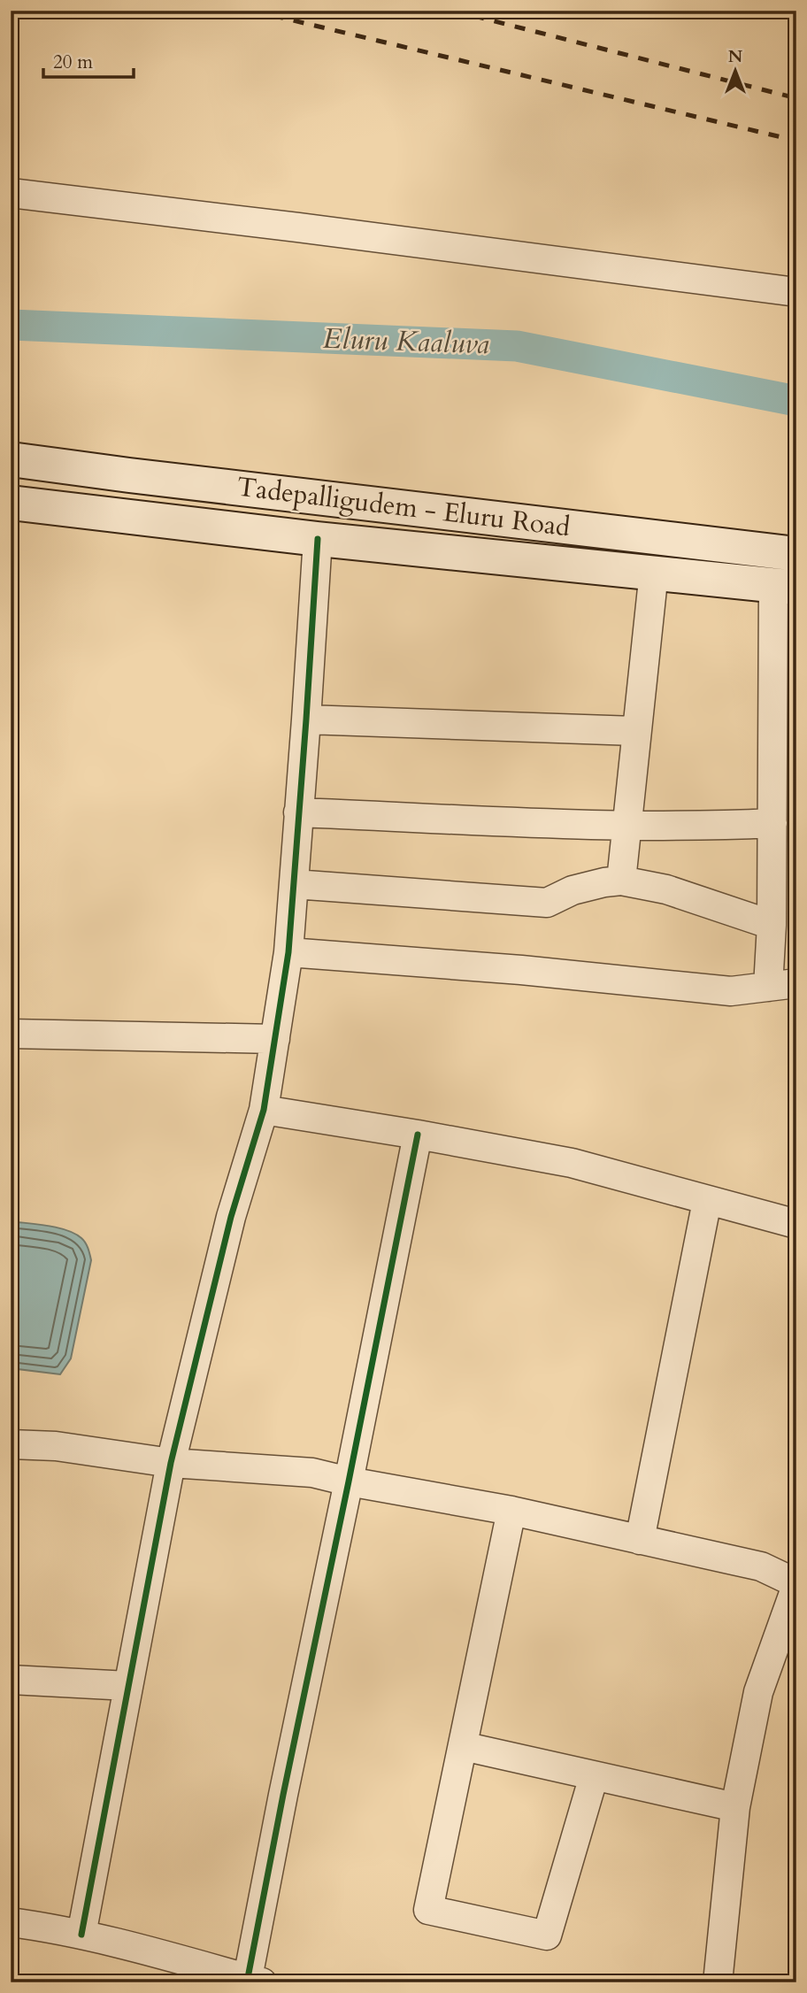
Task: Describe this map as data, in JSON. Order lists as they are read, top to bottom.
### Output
{
  "streets": {
    "main road": ["Tadepalligudem - Eluru Road"]
  },
  "water": ["Eluru Kaaluva"],
  "scale_bar": "20 m",
  "north": "top"
}
